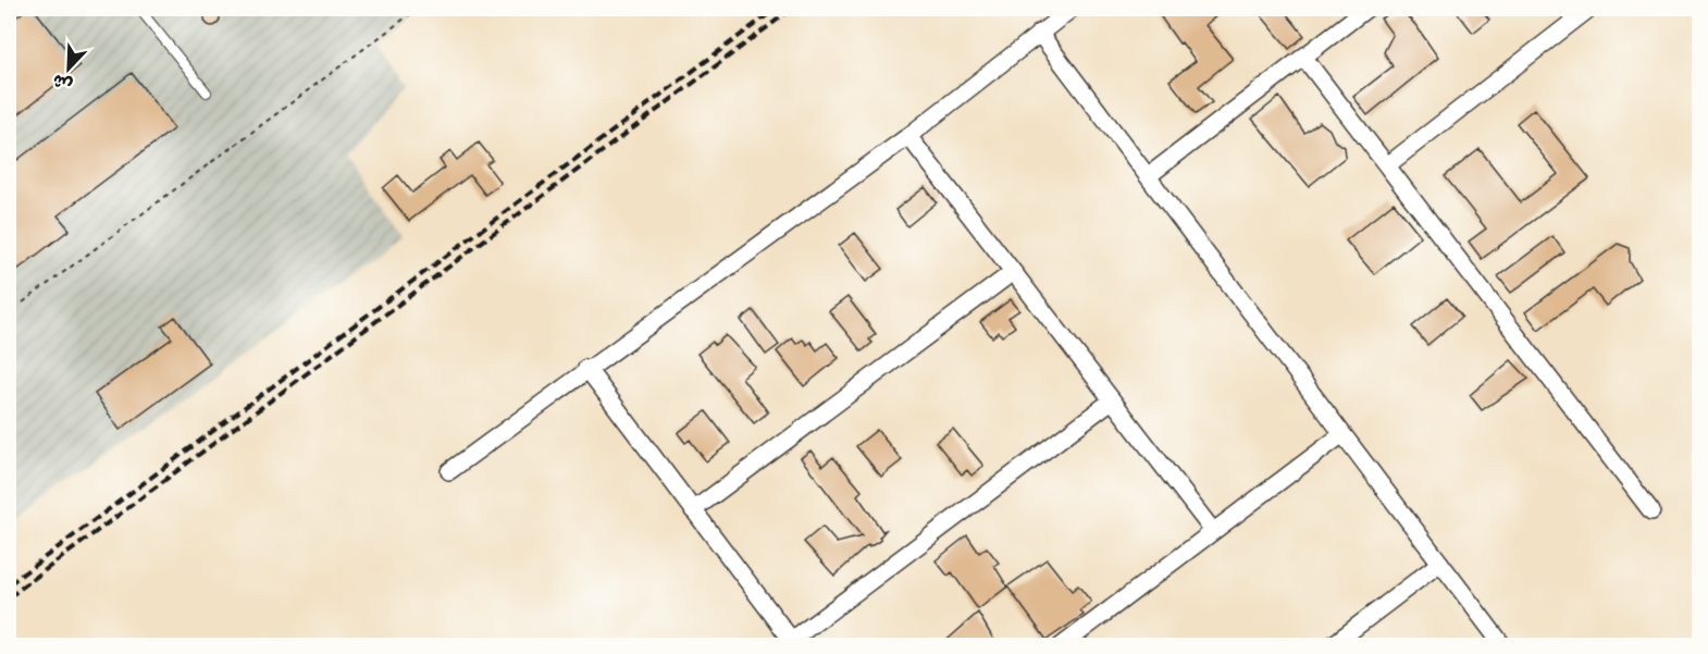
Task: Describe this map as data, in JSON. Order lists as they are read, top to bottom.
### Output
{
  "north": "bottom left"
}
